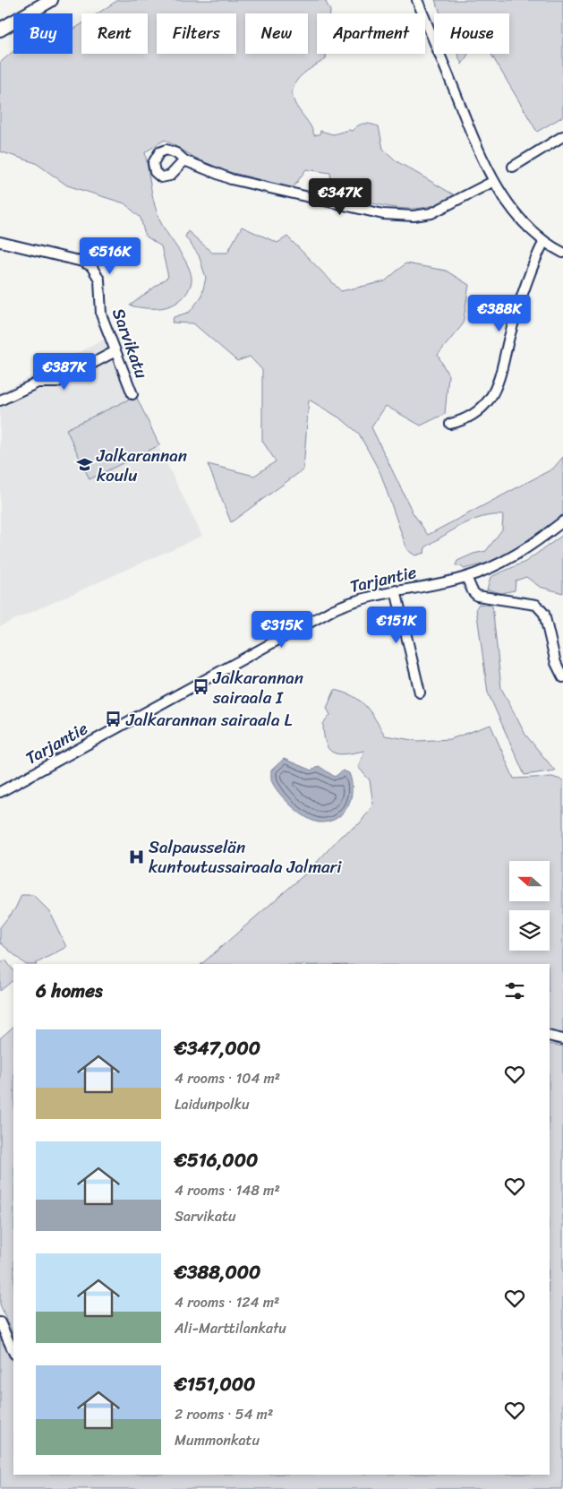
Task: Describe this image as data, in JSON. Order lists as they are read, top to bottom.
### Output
{
  "streets": {
    "street": ["Sarvikatu", "Tarjantie"]
  },
  "places": {
    "school or university": ["Jalkarannan koulu"],
    "bus stop": ["Jalkarannan sairaala I", "Jalkarannan sairaala L"],
    "hospital": ["Salpausselän kuntoutussairaala Jalmari"]
  },
  "north": "left",
  "page": {
    "chip": [
      "Buy",
      "Rent",
      "Filters",
      "New",
      "Apartment",
      "House"
    ],
    "price": [
      "€347K",
      "€516K",
      "€388K",
      "€387K",
      "€151K",
      "€315K"
    ],
    "heading": "6 homes",
    "list": [
      {
        "name": "€347,000",
        "note": "4 rooms · 104 m² · Laidunpolku"
      },
      {
        "name": "€516,000",
        "note": "4 rooms · 148 m² · Sarvikatu"
      },
      {
        "name": "€388,000",
        "note": "4 rooms · 124 m² · Ali-Marttilankatu"
      },
      {
        "name": "€151,000",
        "note": "2 rooms · 54 m² · Mummonkatu"
      }
    ]
  }
}
